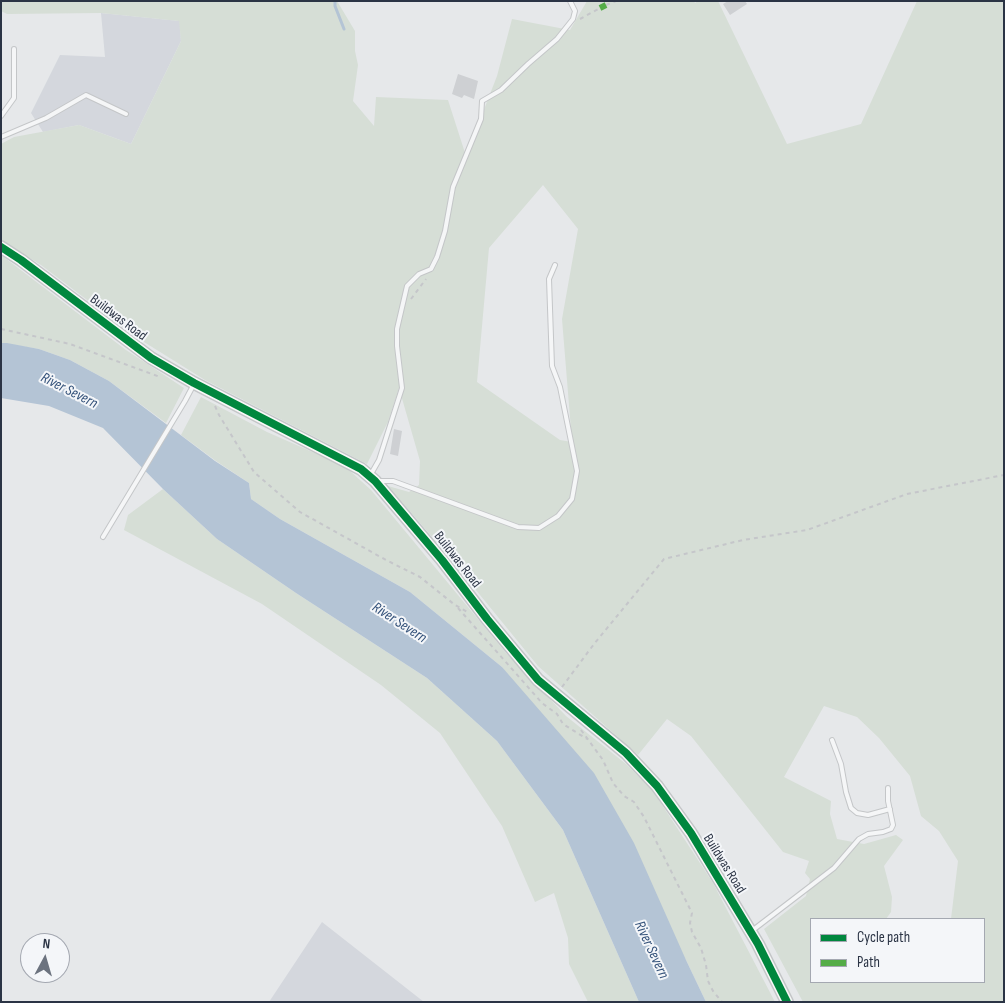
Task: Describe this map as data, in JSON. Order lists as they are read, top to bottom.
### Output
{
  "streets": {
    "street": ["Buildwas Road"]
  },
  "water": ["River Severn"],
  "legend": ["Cycle path", "Path"],
  "north": "top"
}
